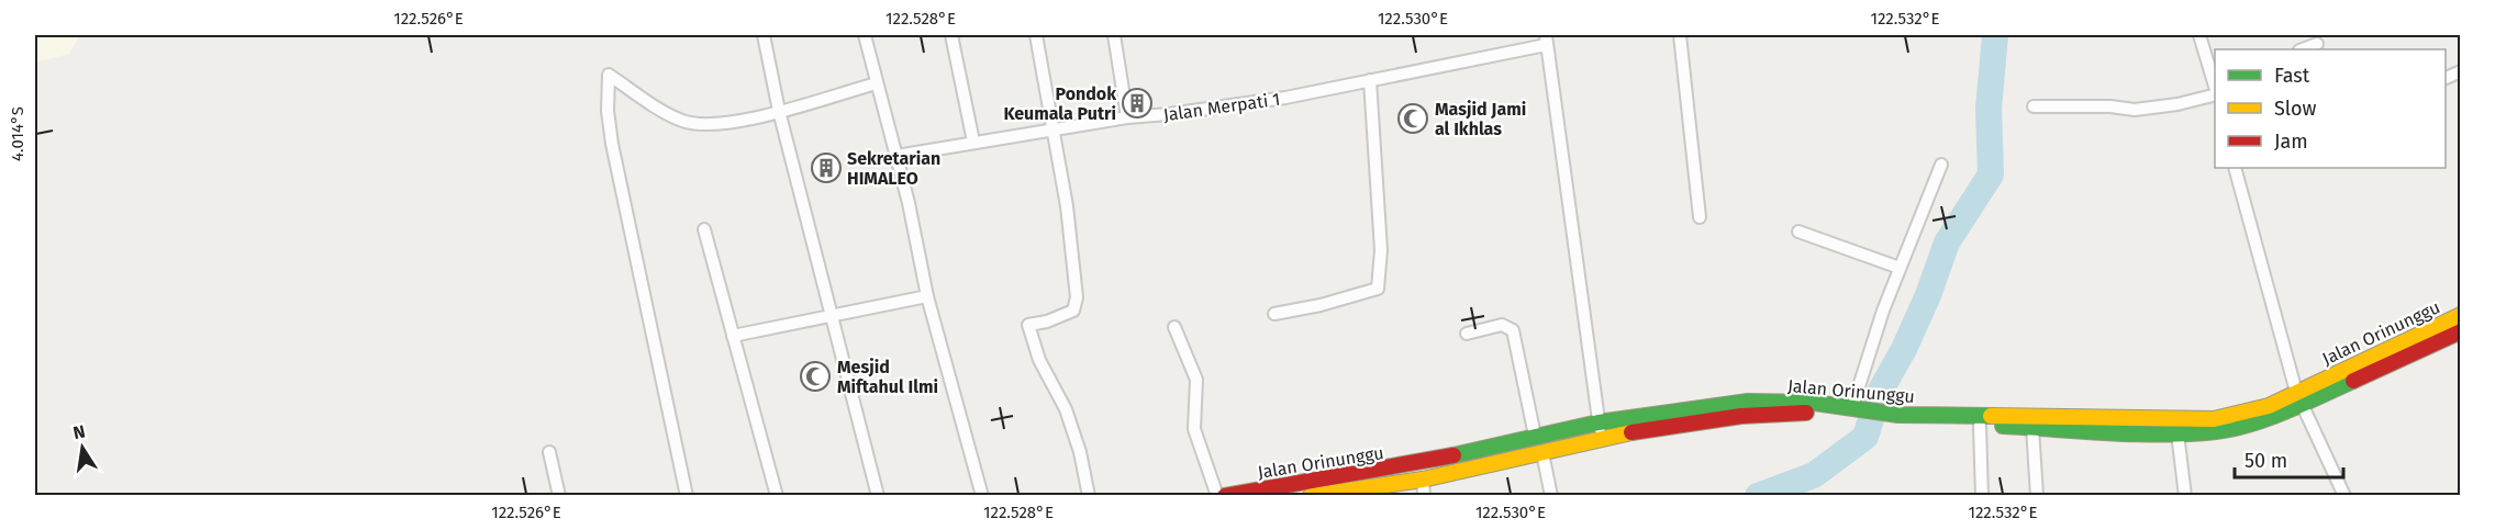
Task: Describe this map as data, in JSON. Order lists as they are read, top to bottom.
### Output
{
  "streets": {
    "street": ["Jalan Merpati 1", "Jalan Orinunggu"]
  },
  "places": {
    "building": ["Pondok Keumala Putri", "Sekretarian HIMALEO"],
    "mosque": ["Masjid Jami al Ikhlas", "Mesjid Miftahul Ilmi"]
  },
  "legend": ["Fast", "Slow", "Jam"],
  "scale_bar": "50 m",
  "north": "top",
  "coordinates": [
    "122.526°E",
    "122.528°E",
    "122.530°E",
    "122.532°E",
    "4.014°S"
  ]
}
